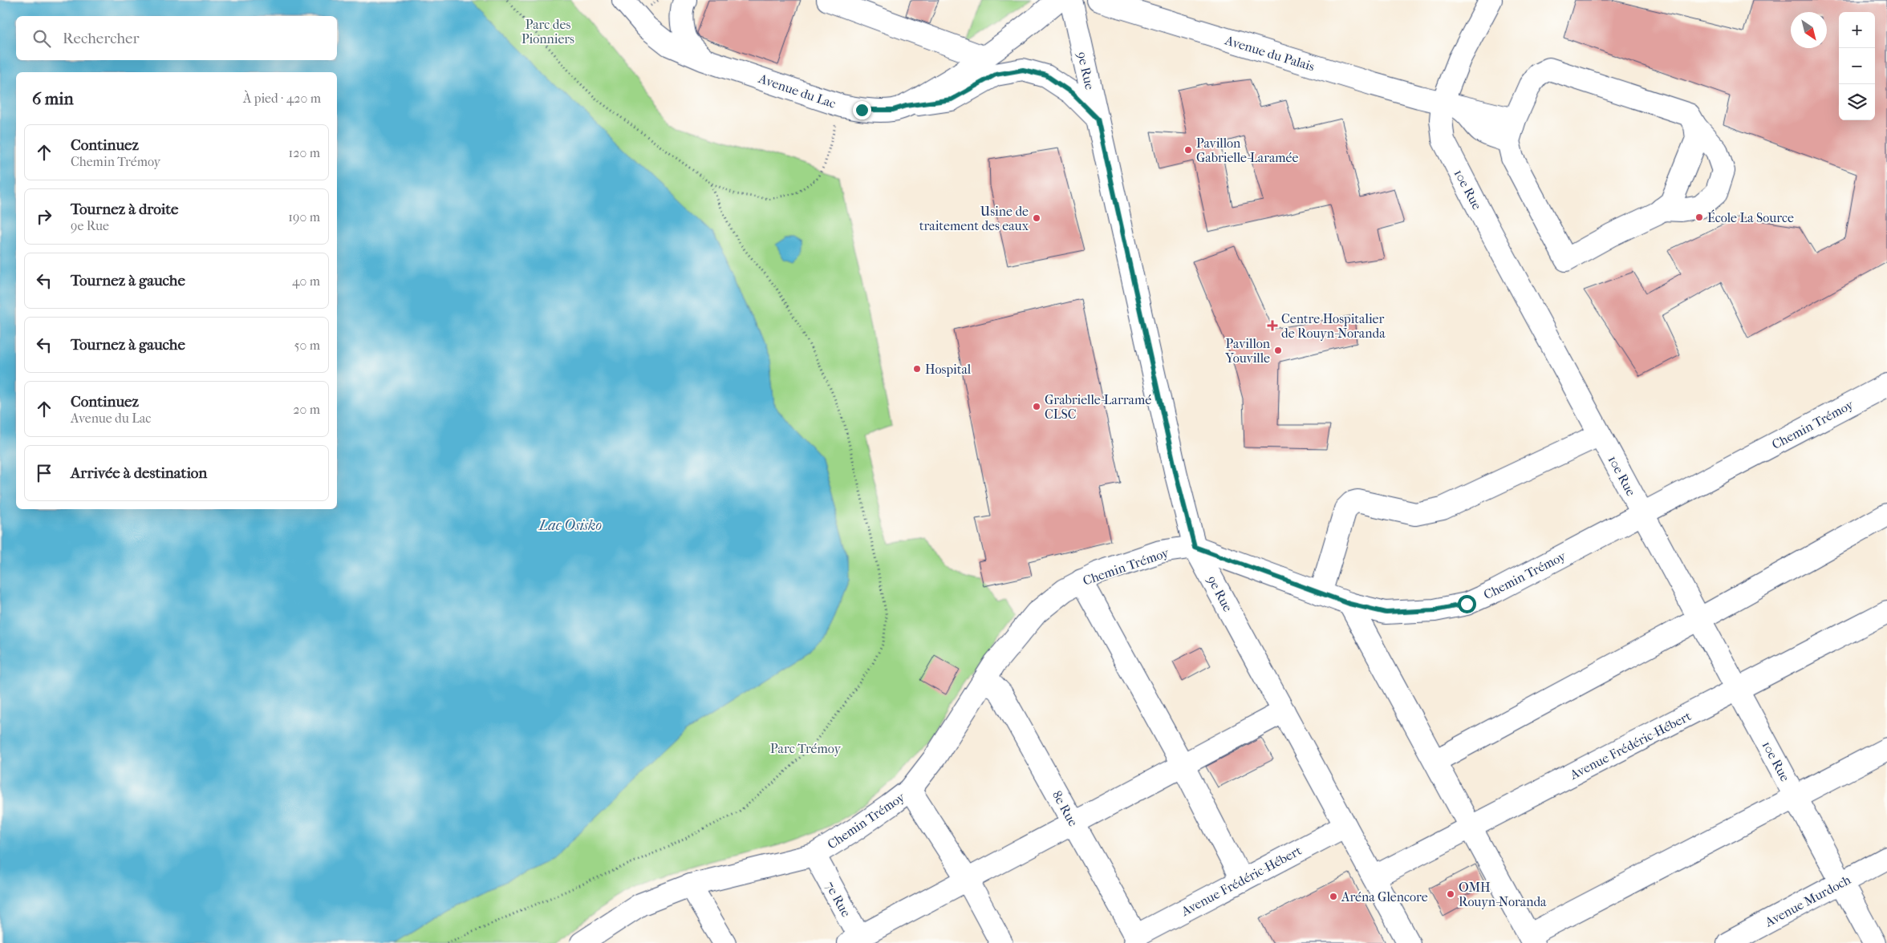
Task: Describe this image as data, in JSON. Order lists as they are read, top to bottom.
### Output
{
  "streets": {
    "street": [
      "Avenue du Palais",
      "9e Rue",
      "Avenue du Lac",
      "10e Rue",
      "Chemin Trémoy",
      "Avenue Frédéric-Hébert",
      "8e Rue",
      "7e Rue",
      "Avenue Murdoch"
    ]
  },
  "crossings": [
    ["Avenue du Palais", "10e Rue"],
    ["9e Rue", "Chemin Trémoy"],
    ["9e Rue", "Avenue Frédéric-Hébert"],
    ["10e Rue", "Chemin Trémoy"],
    ["10e Rue", "Avenue Frédéric-Hébert"],
    ["10e Rue", "Avenue Murdoch"],
    ["Chemin Trémoy", "8e Rue"],
    ["Chemin Trémoy", "7e Rue"],
    ["Avenue Frédéric-Hébert", "8e Rue"]
  ],
  "water": ["Lac Osisko"],
  "parks": ["Parc des Pionniers", "Parc Trémoy"],
  "places": {
    "other": [
      "Pavillon Gabrielle-Laramée",
      "École La Source",
      "Usine de traitement des eaux",
      "Pavillon Youville",
      "Hospital",
      "Grabrielle-Larramé CLSC",
      "OMH Rouyn-Noranda",
      "Aréna Glencore"
    ],
    "health": ["Centre Hospitalier de Rouyn-Noranda"]
  },
  "north": "bottom right",
  "page": {
    "map_buttons": ["+", "−"],
    "search": "Rechercher",
    "heading": ["6 min", "À pied · 420 m"],
    "list": [
      ["Continuez", "Chemin Trémoy", "120 m"],
      ["Tournez à droite", "9e Rue", "190 m"],
      ["Tournez à gauche", "40 m"],
      ["Tournez à gauche", "50 m"],
      ["Continuez", "Avenue du Lac", "20 m"],
      "Arrivée à destination"
    ]
  }
}
